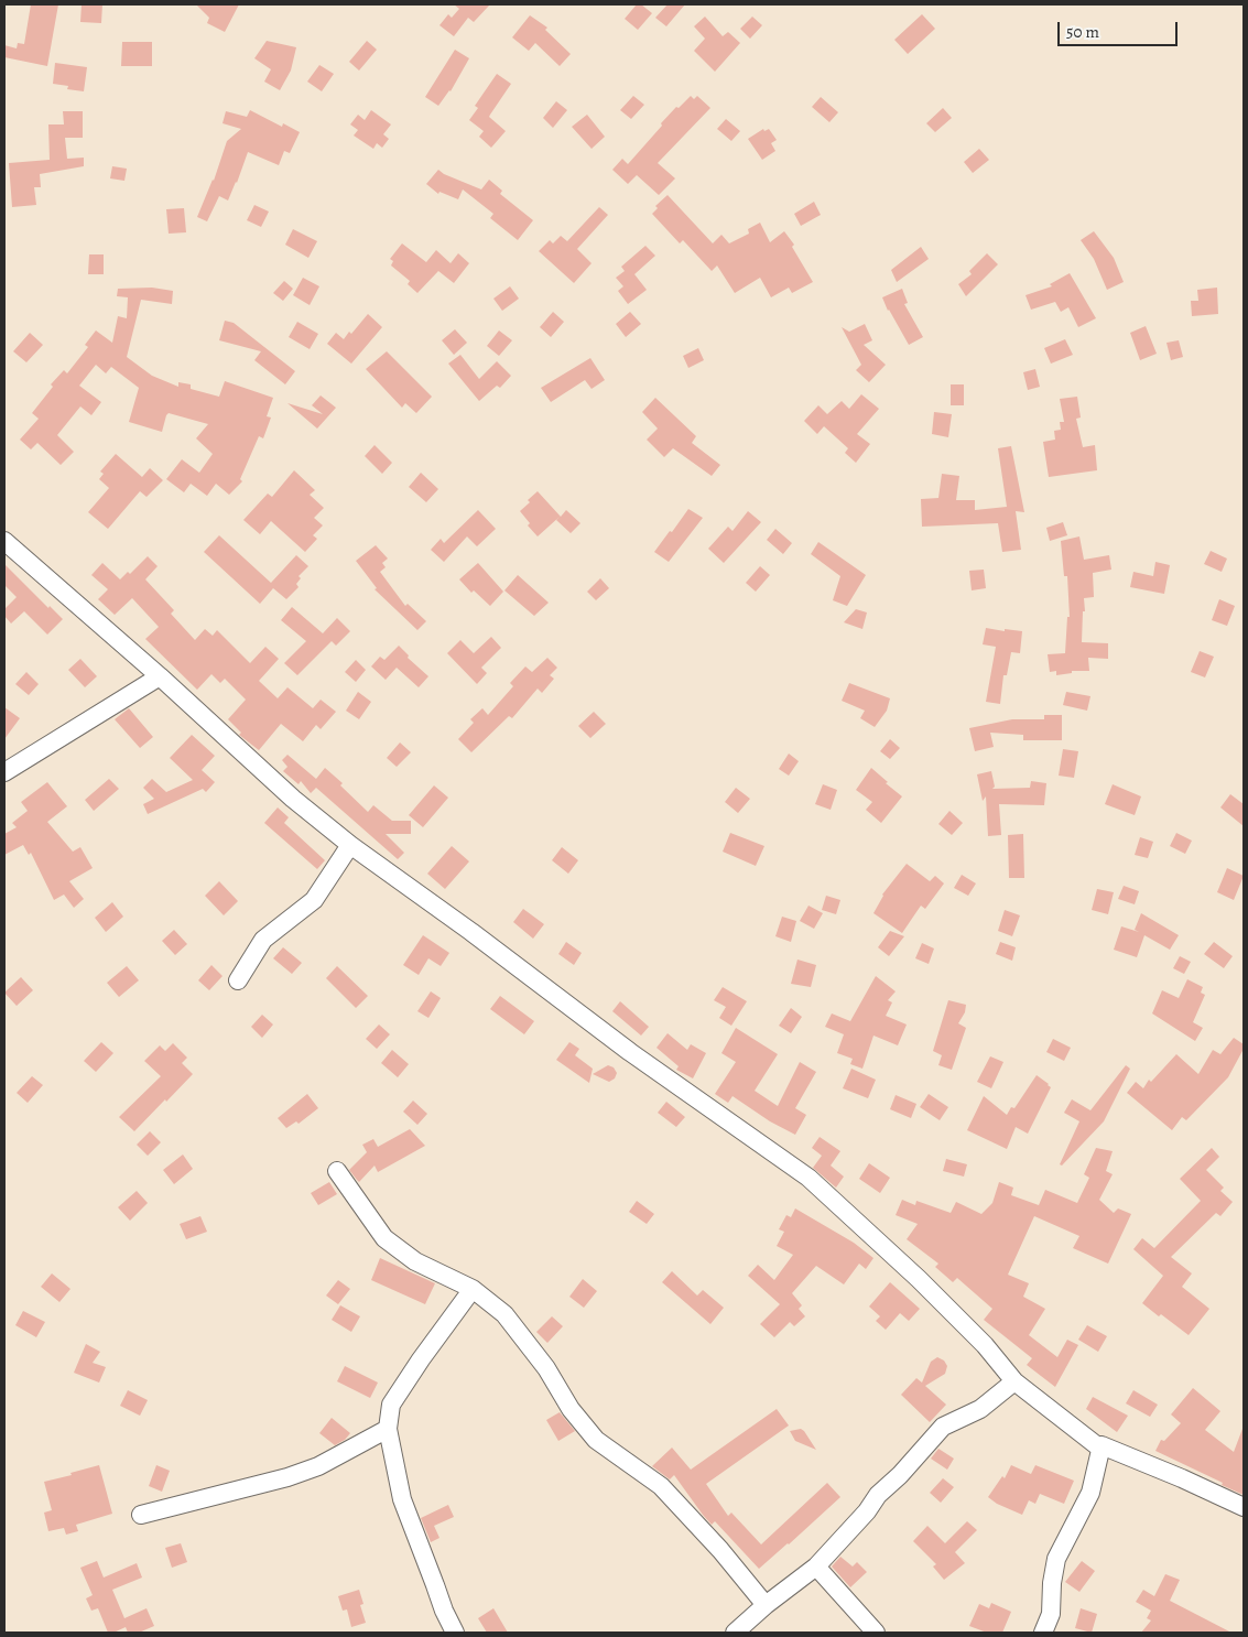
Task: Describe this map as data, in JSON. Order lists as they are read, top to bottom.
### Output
{
  "scale_bar": "50 m"
}
